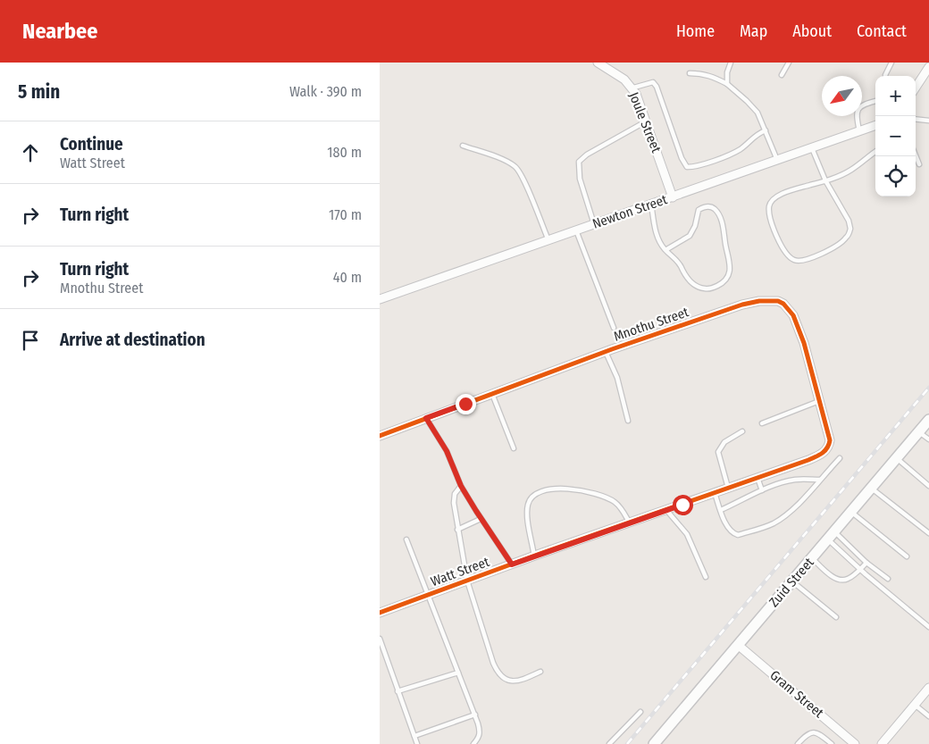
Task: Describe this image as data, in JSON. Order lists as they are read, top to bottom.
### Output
{
  "streets": {
    "street": [
      "Joule Street",
      "Newton Street",
      "Mnothu Street",
      "Watt Street",
      "Zuid Street",
      "Gram Street"
    ]
  },
  "crossings": [
    ["Joule Street", "Newton Street"],
    ["Mnothu Street", "Watt Street"],
    ["Zuid Street", "Gram Street"]
  ],
  "north": "bottom left",
  "page": {
    "header": "Nearbee",
    "nav": [
      "Home",
      "Map",
      "About",
      "Contact"
    ],
    "heading": ["5 min", "Walk · 390 m"],
    "map_buttons": ["+", "−"],
    "list": [
      ["Continue", "Watt Street", "180 m"],
      ["Turn right", "170 m"],
      ["Turn right", "Mnothu Street", "40 m"],
      "Arrive at destination"
    ]
  }
}
